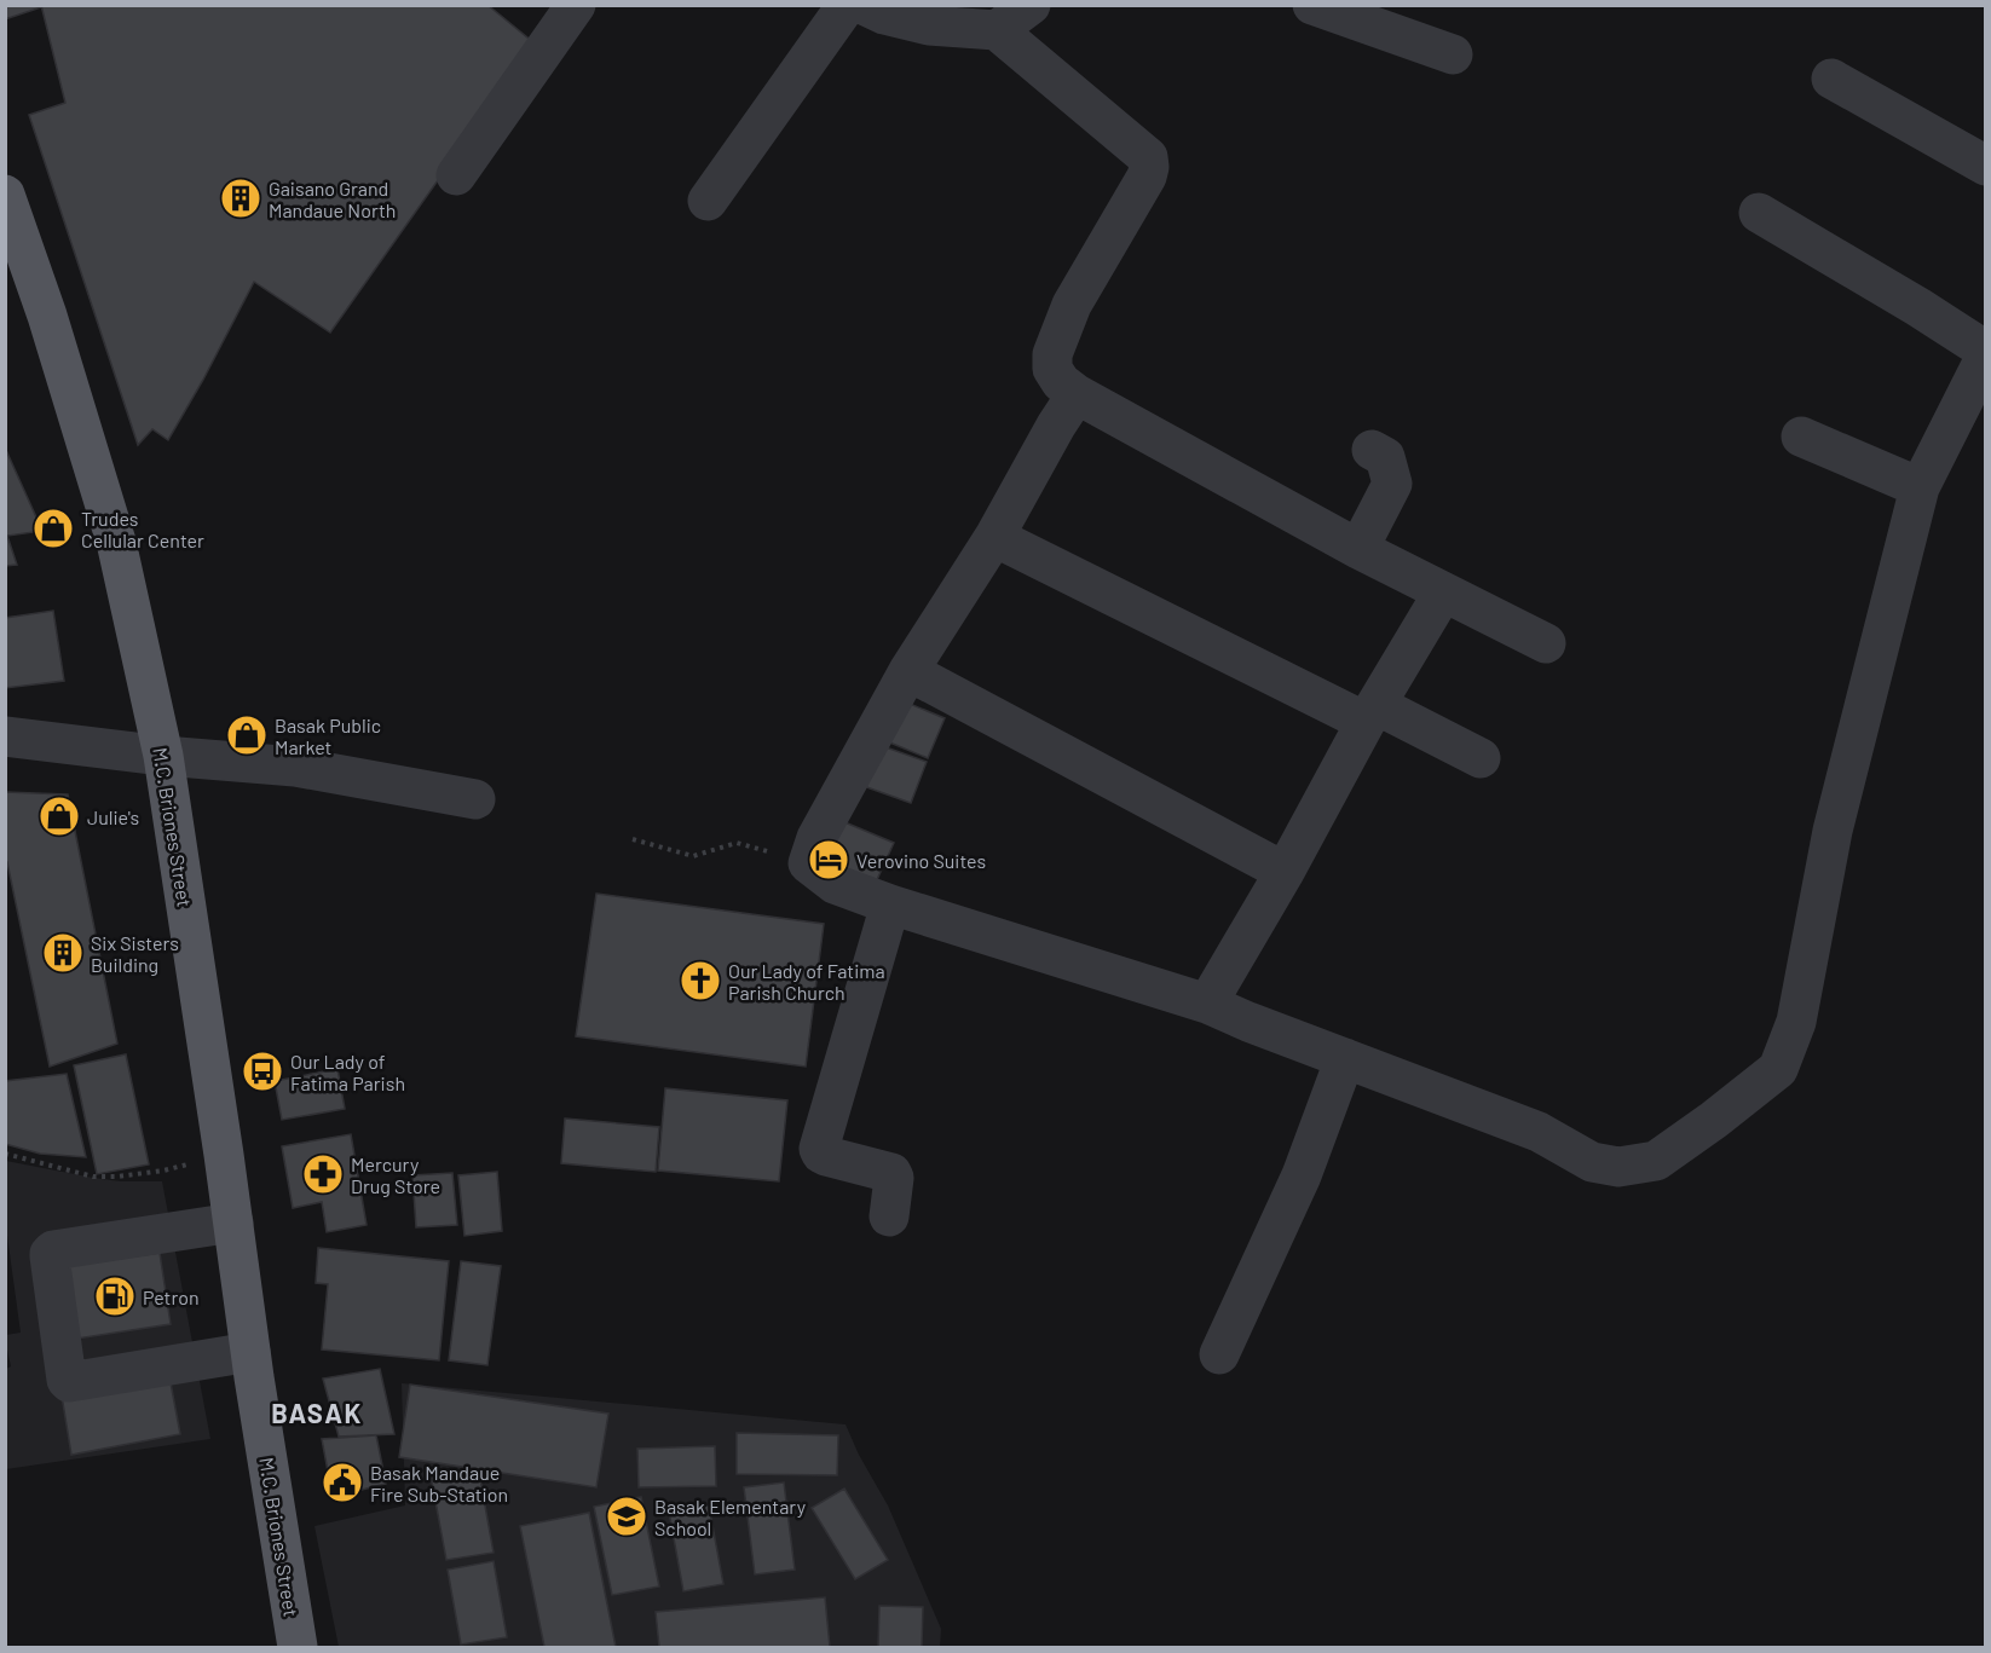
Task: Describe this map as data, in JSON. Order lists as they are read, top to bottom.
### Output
{
  "streets": {
    "main road": ["M.C. Briones Street"]
  },
  "districts": ["BASAK"],
  "places": {
    "building": ["Gaisano Grand Mandaue North", "Six Sisters Building"],
    "shop": ["Trudes Cellular Center", "Basak Public Market", "Julie's"],
    "hotel": ["Verovino Suites"],
    "church": ["Our Lady of Fatima Parish Church"],
    "bus stop": ["Our Lady of Fatima Parish"],
    "pharmacy": ["Mercury Drug Store"],
    "fuel station": ["Petron"],
    "public building": ["Basak Mandaue Fire Sub-Station"],
    "school or university": ["Basak Elementary School"]
  }
}
